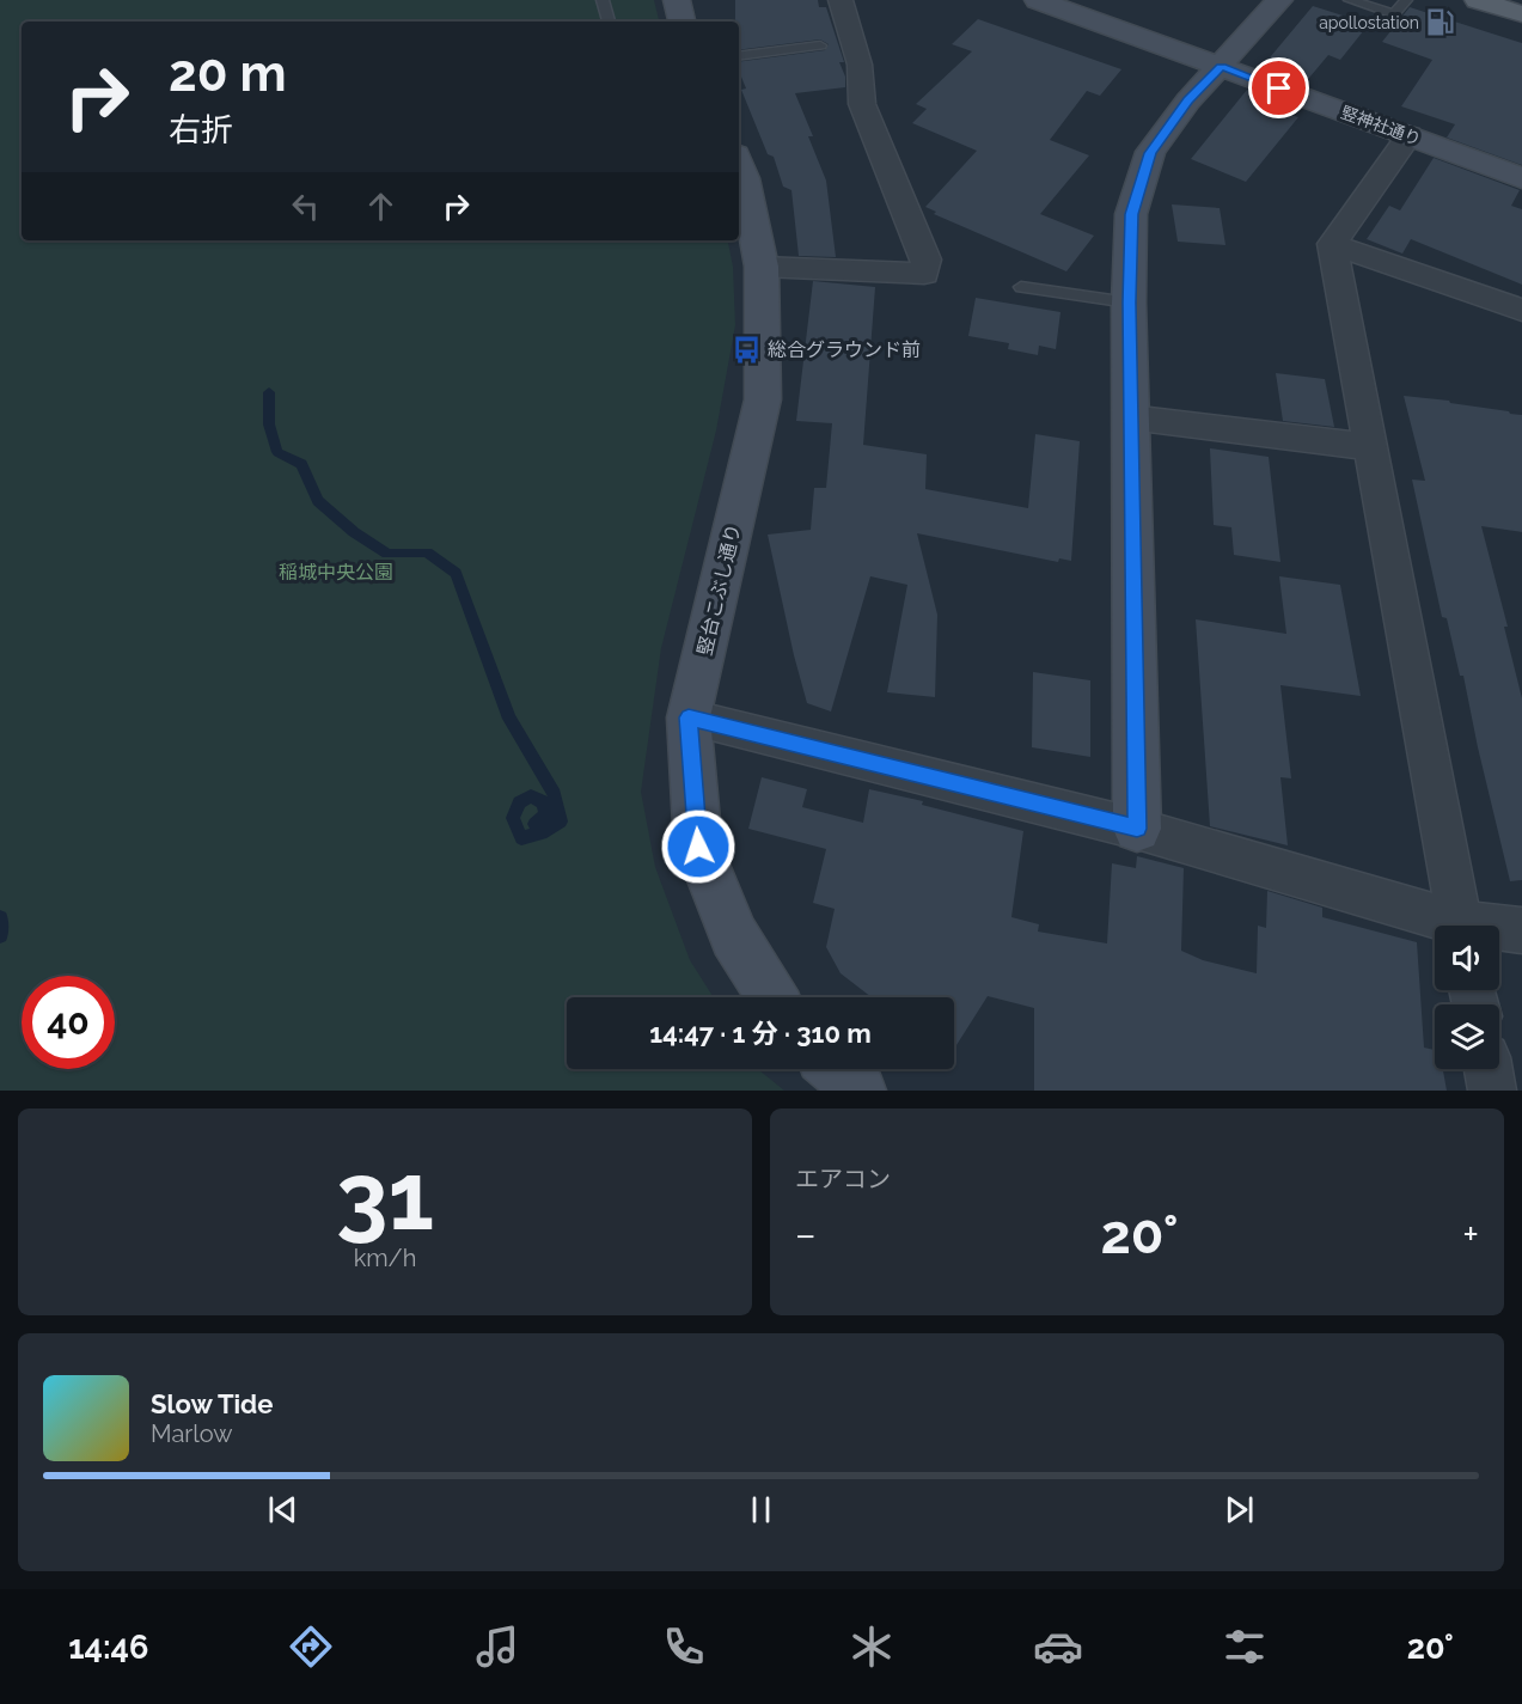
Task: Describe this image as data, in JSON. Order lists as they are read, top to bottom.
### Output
{
  "streets": {
    "street": ["竪神社通り", "竪台こぶし通り"]
  },
  "parks": ["稲城中央公園"],
  "places": {
    "fuel station": ["apollostation"],
    "bus stop": ["総合グラウンド前"]
  },
  "page": {
    "turn": ["20 m", "右折"],
    "limit": "40",
    "trip": "14:47 · 1 分 · 310 m",
    "tile": [
      ["31", "km/h"],
      "エアコン"
    ],
    "heat": ["−", "20°", "+"],
    "song": ["Slow Tide", "Marlow"],
    "tabs": ["14:46", "20°"]
  }
}
